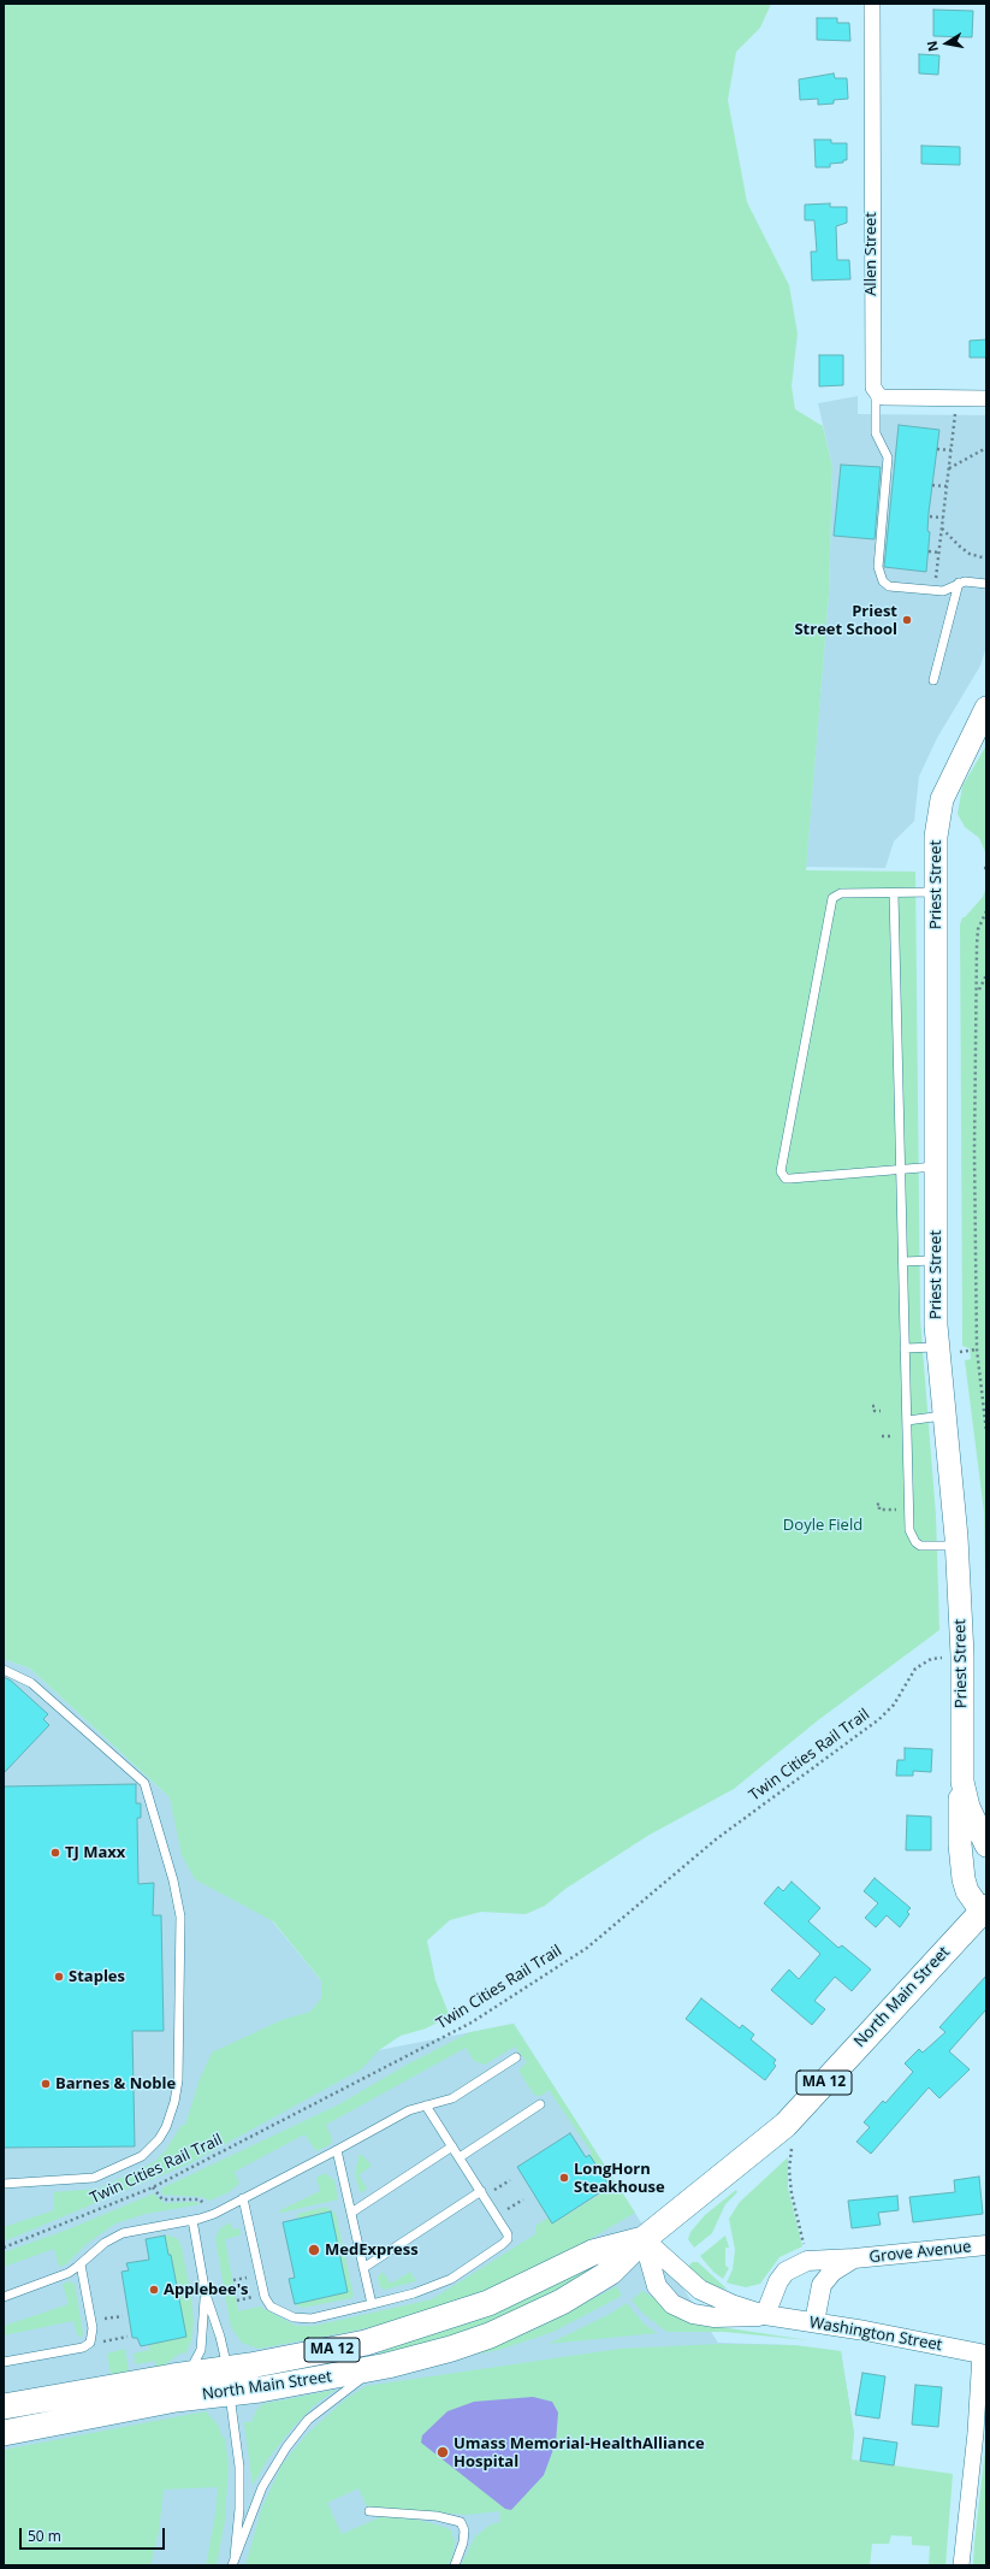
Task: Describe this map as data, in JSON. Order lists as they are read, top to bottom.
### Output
{
  "streets": {
    "main road": ["Priest Street", "North Main Street", "MA 12"],
    "street": ["Allen Street", "Grove Avenue", "Washington Street"],
    "path": ["Twin Cities Rail Trail"]
  },
  "crossings": [
    ["North Main Street", "Washington Street"],
    ["Grove Avenue", "Washington Street"]
  ],
  "parks": ["Doyle Field"],
  "places": [
    "Priest Street School",
    "TJ Maxx",
    "Staples",
    "Barnes & Noble",
    "LongHorn Steakhouse",
    "MedExpress",
    "Applebee's",
    "Umass Memorial-HealthAlliance Hospital"
  ],
  "scale_bar": "50 m",
  "north": "left"
}
